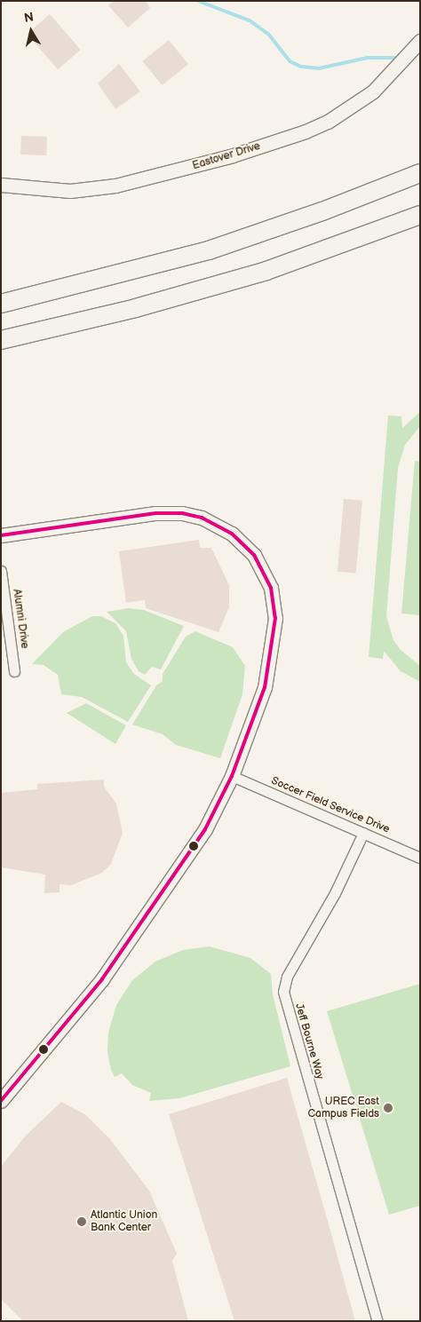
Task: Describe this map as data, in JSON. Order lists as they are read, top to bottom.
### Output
{
  "streets": {
    "street": [
      "Eastover Drive",
      "Alumni Drive",
      "Soccer Field Service Drive",
      "Jeff Bourne Way"
    ]
  },
  "crossings": [
    ["Soccer Field Service Drive", "Jeff Bourne Way"]
  ],
  "places": ["UREC East Campus Fields", "Atlantic Union Bank Center"],
  "north": "top"
}
